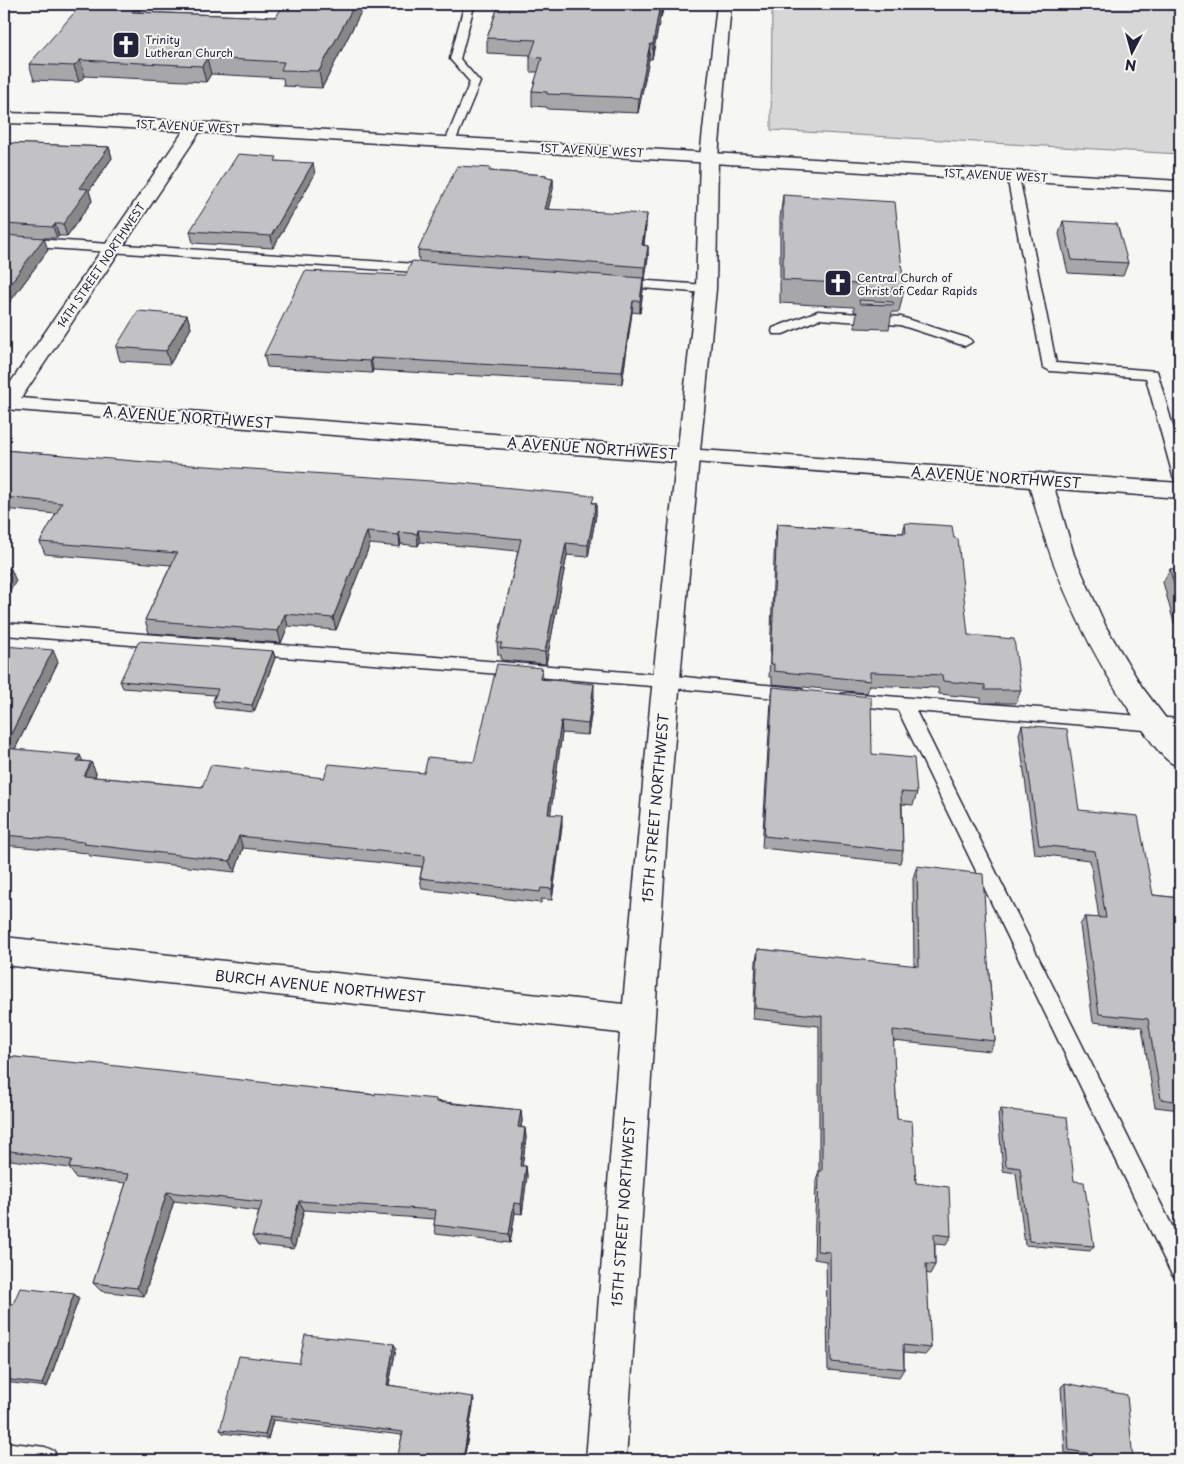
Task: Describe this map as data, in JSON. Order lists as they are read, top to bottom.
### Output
{
  "streets": {
    "street": [
      "1ST AVENUE WEST",
      "14TH STREET NORTHWEST",
      "A AVENUE NORTHWEST",
      "15TH STREET NORTHWEST",
      "BURCH AVENUE NORTHWEST"
    ]
  },
  "crossings": [
    ["1ST AVENUE WEST", "14TH STREET NORTHWEST"],
    ["1ST AVENUE WEST", "15TH STREET NORTHWEST"],
    ["14TH STREET NORTHWEST", "A AVENUE NORTHWEST"],
    ["A AVENUE NORTHWEST", "15TH STREET NORTHWEST"],
    ["15TH STREET NORTHWEST", "BURCH AVENUE NORTHWEST"]
  ],
  "places": {
    "church": ["Trinity Lutheran Church", "Central Church of Christ of Cedar Rapids"]
  },
  "north": "bottom"
}
